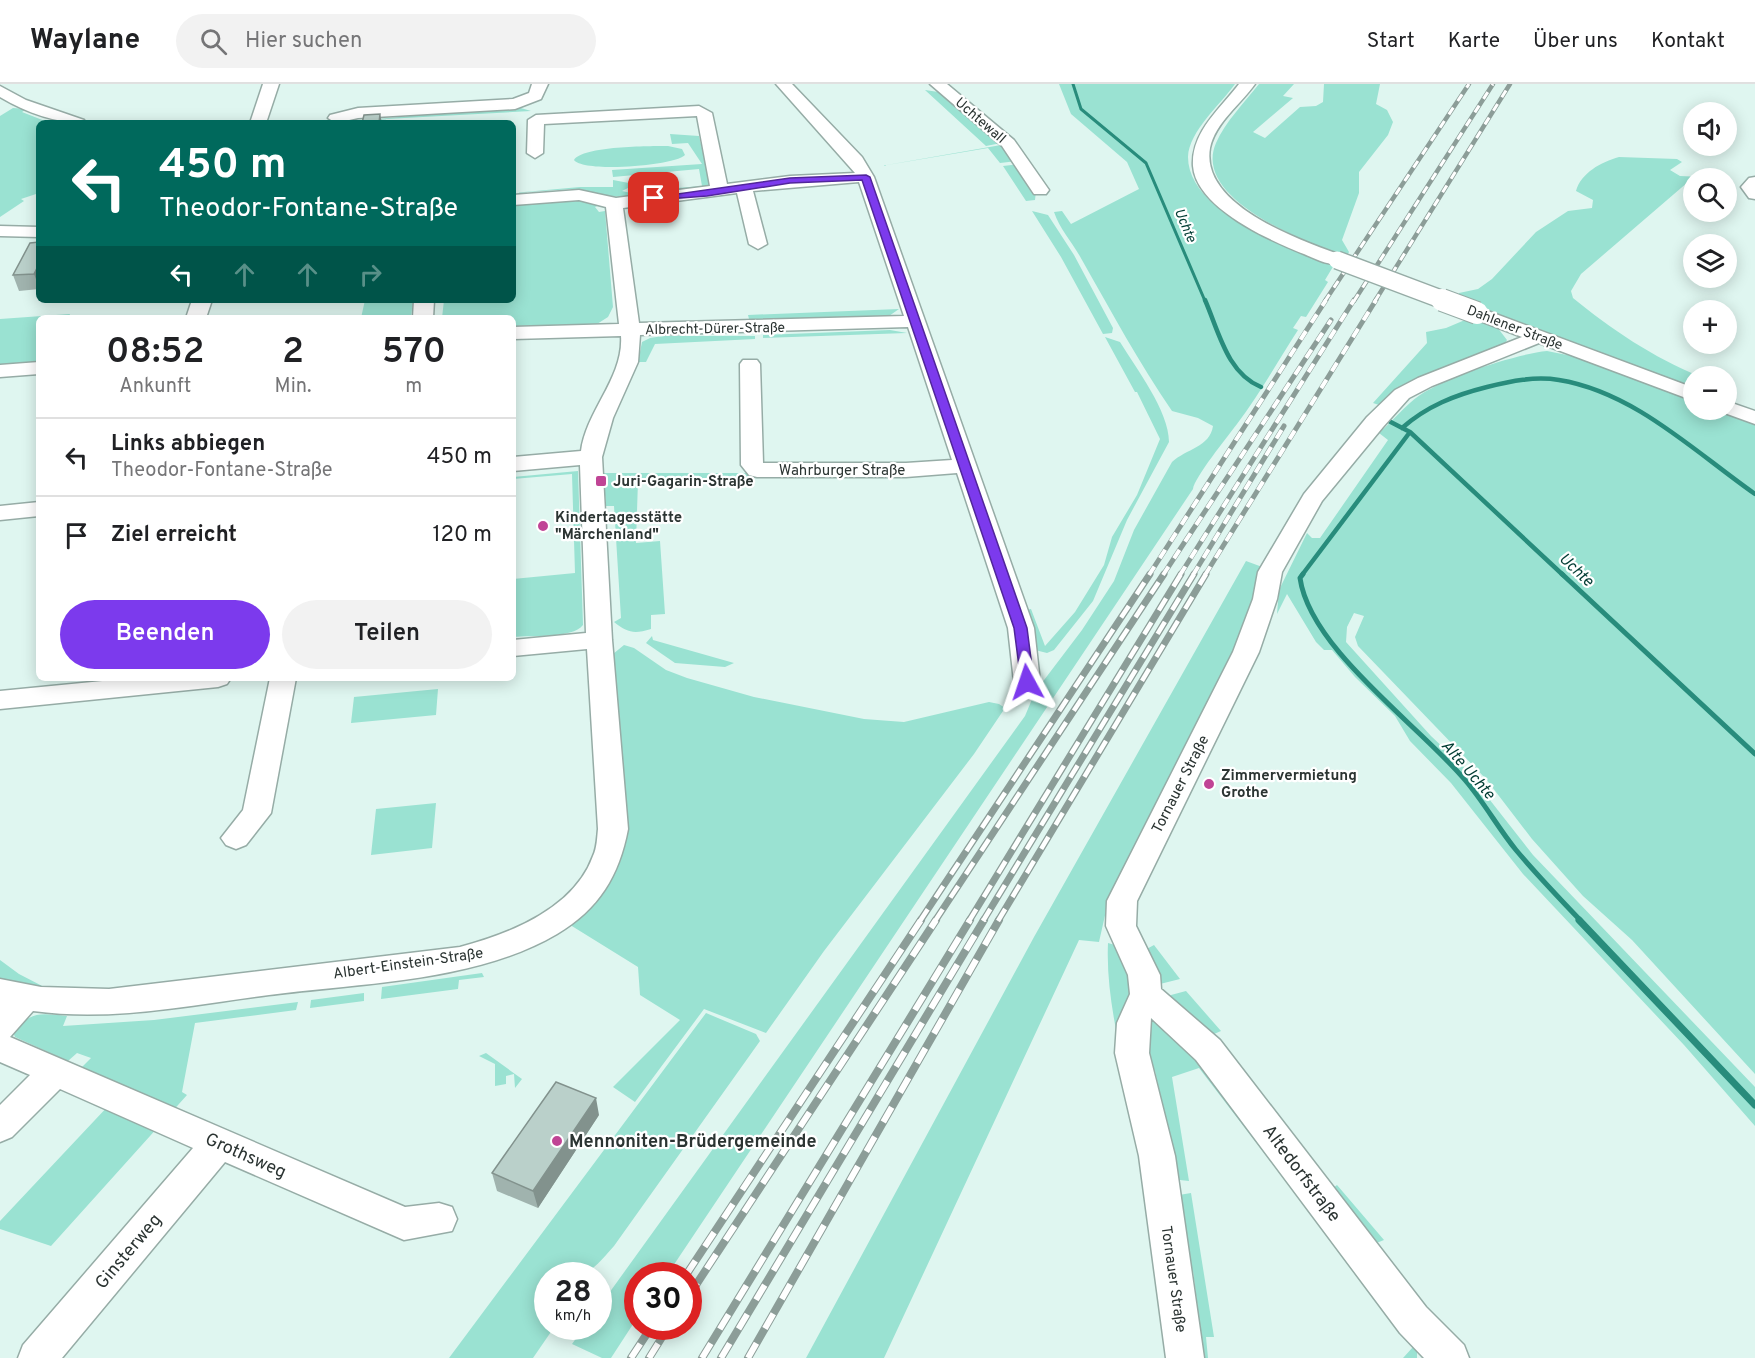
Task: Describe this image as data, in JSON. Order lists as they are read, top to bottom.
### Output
{
  "streets": {
    "street": [
      "Uchtewall",
      "Dahlener Straße",
      "Albrecht-Dürer-Straße",
      "Wahrburger Straße",
      "Tornauer Straße",
      "Albert-Einstein-Straße",
      "Grothsweg",
      "Altedorfstraße",
      "Ginsterweg"
    ]
  },
  "crossings": [
    ["Dahlener Straße", "Tornauer Straße"],
    ["Tornauer Straße", "Altedorfstraße"],
    ["Grothsweg", "Ginsterweg"]
  ],
  "water": ["Uchte", "Alte Uchte"],
  "places": {
    "transit": ["Juri-Gagarin-Straße"],
    "other": ["Kindertagesstätte \"Märchenland\"", "Zimmervermietung Grothe", "Mennoniten-Brüdergemeinde"]
  },
  "page": {
    "header": "Waylane",
    "search": "Hier suchen",
    "nav": [
      "Start",
      "Karte",
      "Über uns",
      "Kontakt"
    ],
    "map_buttons": ["+", "−"],
    "turn": ["450 m", "Theodor-Fontane-Straße"],
    "eta": [
      "08:52",
      "Ankunft",
      "2",
      "Min.",
      "570",
      "m"
    ],
    "list": [
      {
        "name": "Links abbiegen",
        "note": "Theodor-Fontane-Straße",
        "value": "450 m"
      },
      {
        "name": "Ziel erreicht",
        "value": "120 m"
      }
    ],
    "buttons": ["Beenden", "Teilen"],
    "speed": "28 km/h",
    "limit": "30"
  }
}
